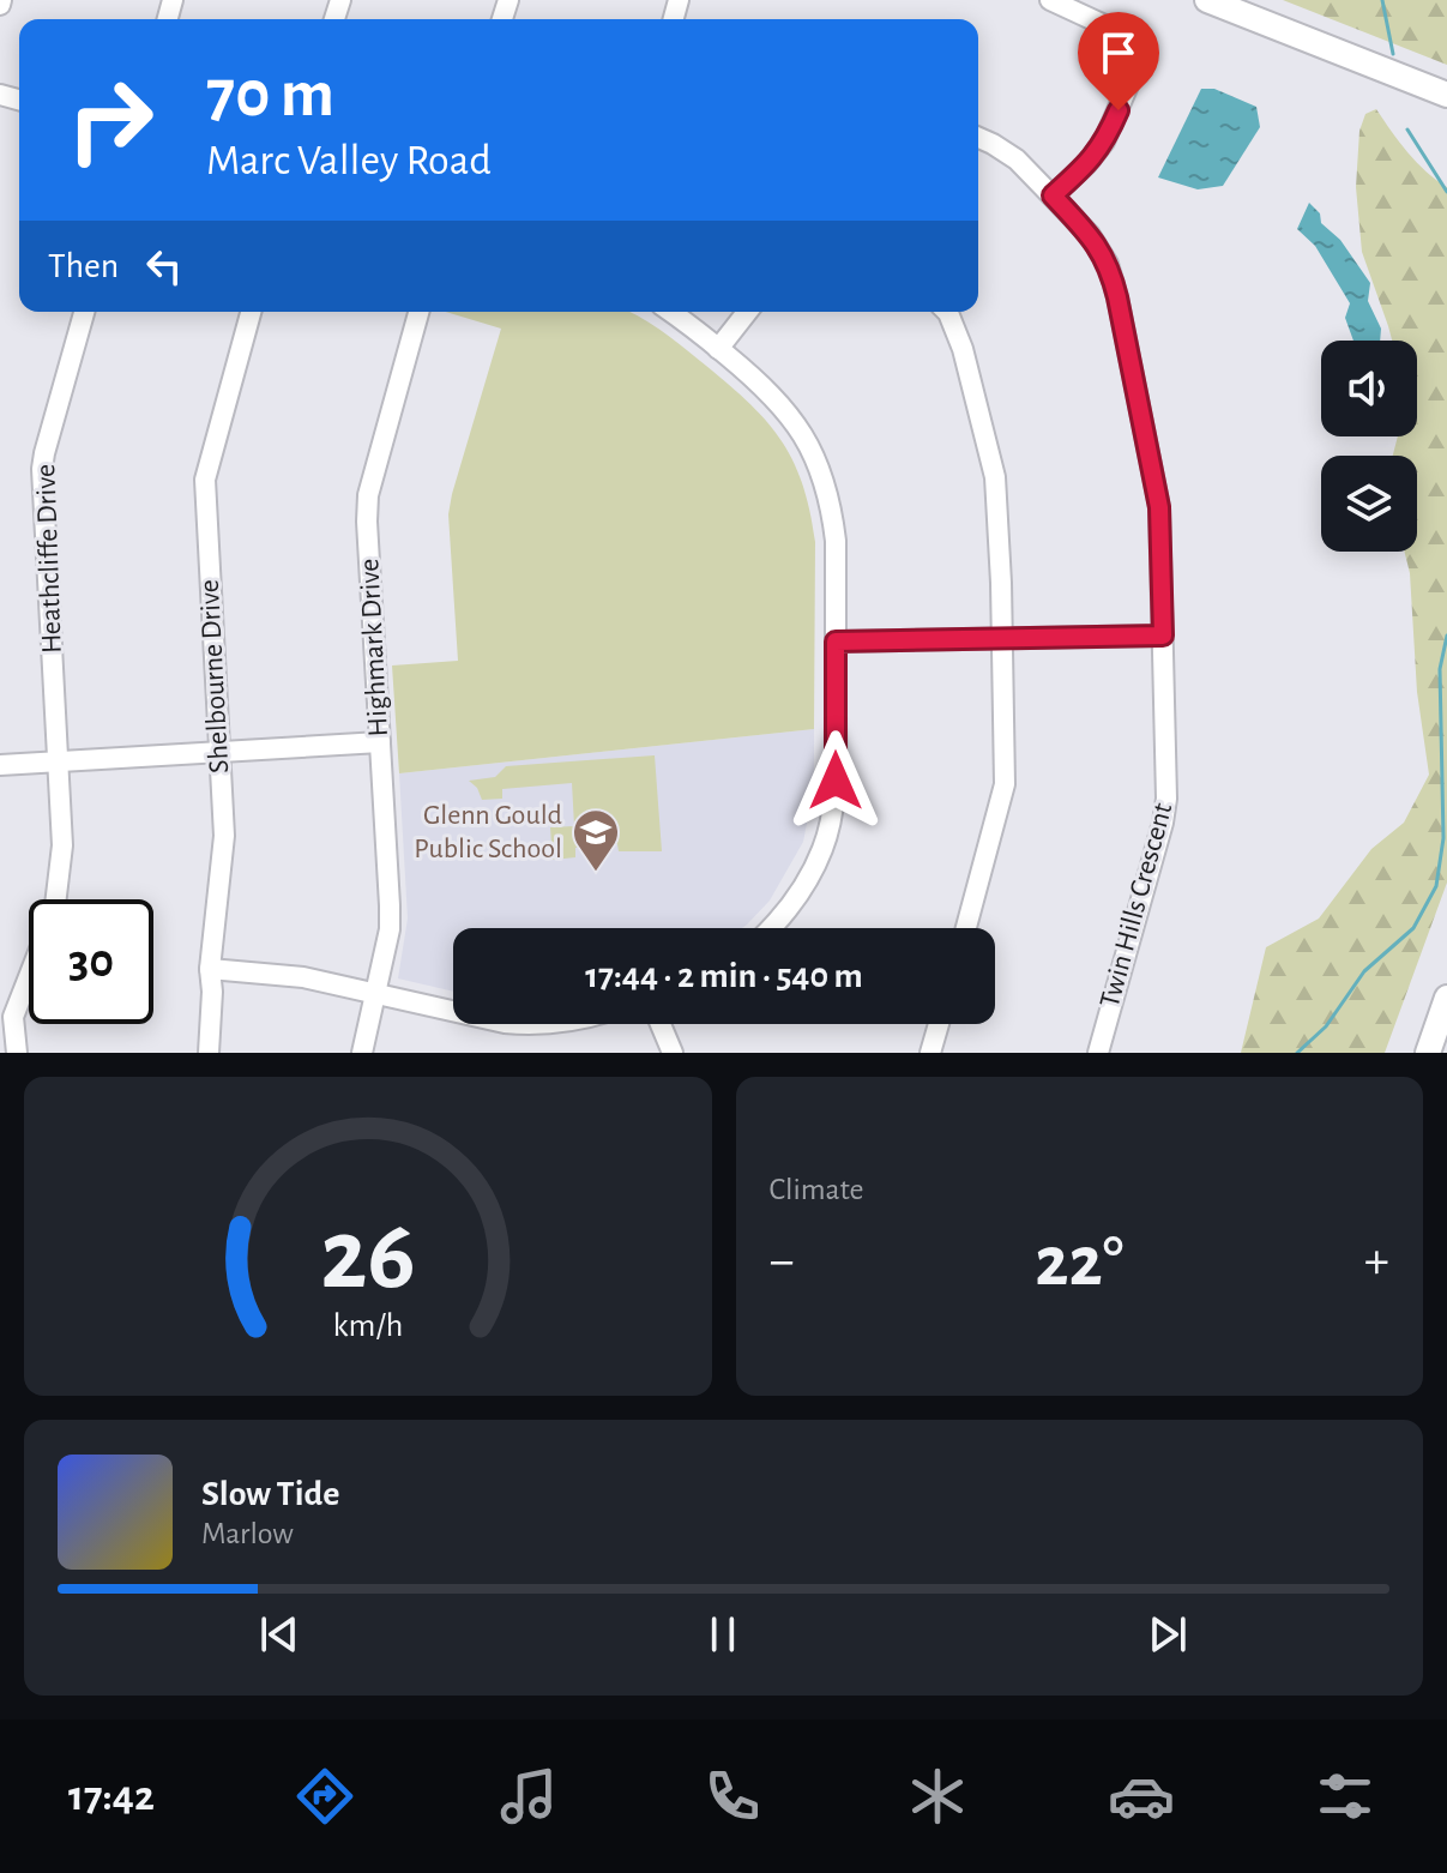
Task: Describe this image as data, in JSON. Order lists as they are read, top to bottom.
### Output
{
  "streets": {
    "street": [
      "Heathcliffe Drive",
      "Highmark Drive",
      "Shelbourne Drive",
      "Twin Hills Crescent"
    ]
  },
  "places": {
    "school or university": ["Glenn Gould Public School"]
  },
  "page": {
    "turn": ["70 m", "Marc Valley Road"],
    "then": "Then",
    "limit": "30",
    "trip": "17:44 · 2 min · 540 m",
    "tile": "Climate",
    "heat": ["−", "22°", "+"],
    "song": ["Slow Tide", "Marlow"],
    "tabs": "17:42",
    "gauge": ["26", "km/h"]
  }
}
